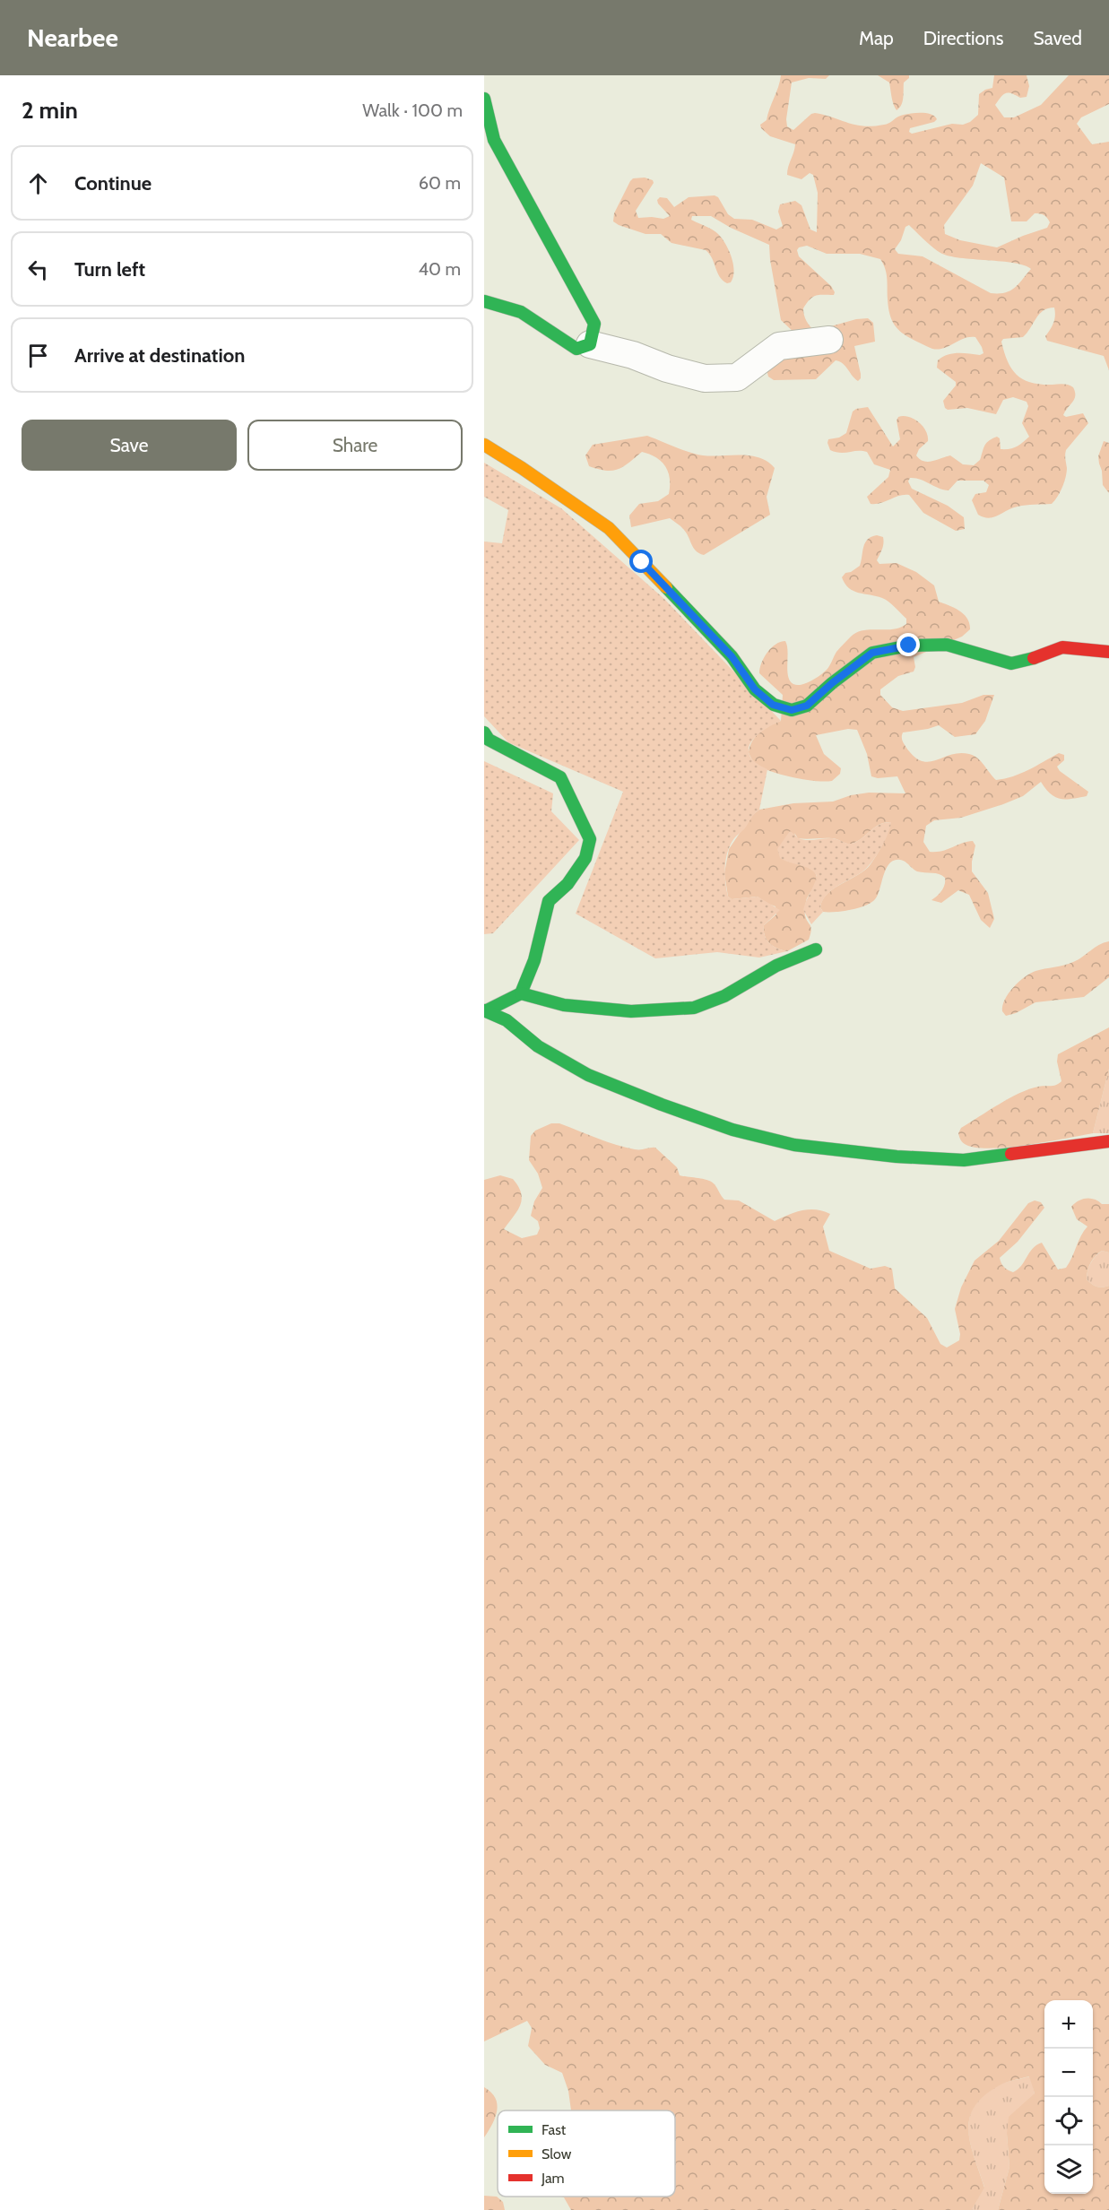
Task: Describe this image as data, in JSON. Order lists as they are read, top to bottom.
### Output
{
  "legend": ["Fast", "Slow", "Jam"],
  "page": {
    "header": "Nearbee",
    "nav": ["Map", "Directions", "Saved"],
    "heading": ["2 min", "Walk · 100 m"],
    "list": [
      ["Continue", "60 m"],
      ["Turn left", "40 m"],
      "Arrive at destination"
    ],
    "buttons": ["Save", "Share"],
    "map_buttons": ["+", "−"]
  }
}
